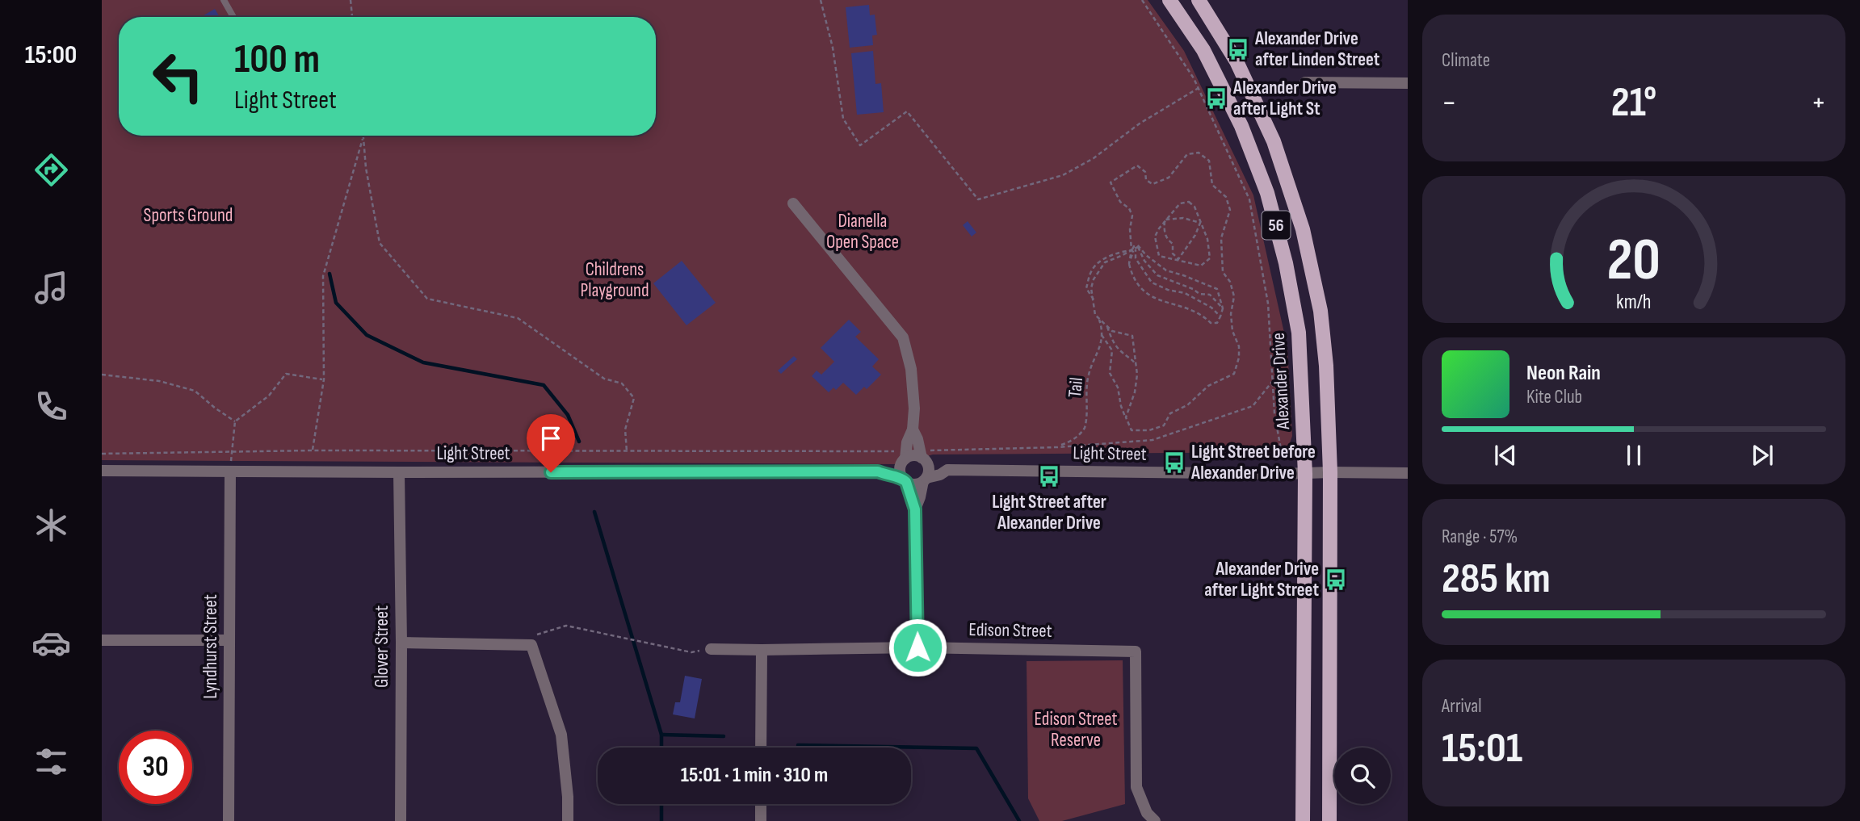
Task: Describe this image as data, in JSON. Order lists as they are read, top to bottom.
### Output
{
  "streets": {
    "main road": ["56", "Alexander Drive"],
    "street": [
      "Light Street",
      "Edison Street",
      "Lyndhurst Street",
      "Glover Street"
    ],
    "path": ["Tail"]
  },
  "crossings": [
    ["56", "Light Street"],
    ["Alexander Drive", "Light Street"],
    ["Light Street", "Lyndhurst Street"],
    ["Light Street", "Glover Street"]
  ],
  "parks": [
    "Sports Ground",
    "Dianella Open Space",
    "Childrens Playground",
    "Edison Street Reserve"
  ],
  "places": {
    "bus stop": [
      "Alexander Drive after Linden Street",
      "Alexander Drive after Light St",
      "Light Street before Alexander Drive",
      "Light Street after Alexander Drive",
      "Alexander Drive after Light Street"
    ]
  },
  "page": {
    "tabs": "15:00",
    "tile": [
      "Climate",
      ["Range · 57%", "285 km"],
      ["Arrival", "15:01"]
    ],
    "turn": ["100 m", "Light Street"],
    "heat": ["−", "21°", "+"],
    "song": ["Neon Rain", "Kite Club"],
    "limit": "30",
    "trip": "15:01 · 1 min · 310 m",
    "gauge": ["20", "km/h"]
  }
}
